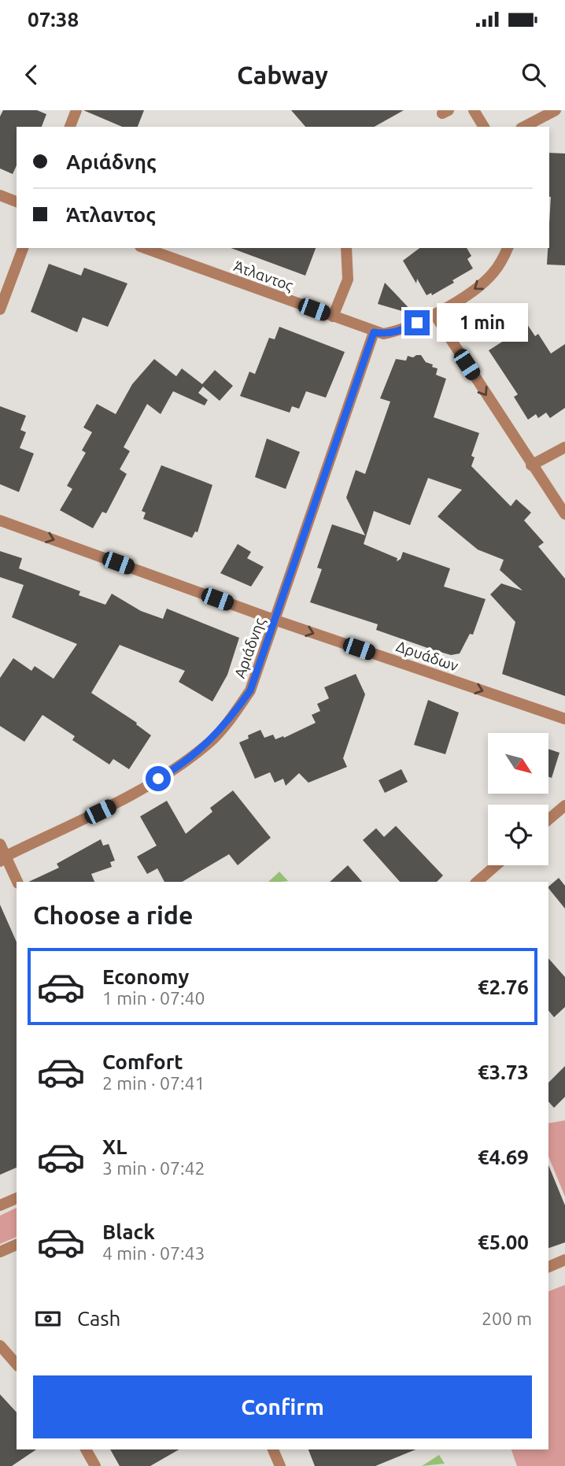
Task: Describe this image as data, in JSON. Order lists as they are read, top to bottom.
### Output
{
  "streets": {
    "street": ["Άτλαντος", "Αριάδνης", "Δρυάδων"]
  },
  "crossings": [
    ["Άτλαντος", "Αριάδνης"],
    ["Αριάδνης", "Δρυάδων"]
  ],
  "one_way": ["Δρυάδων"],
  "north": "bottom right",
  "page": {
    "status": "07:38",
    "header": "Cabway",
    "banner": ["Αριάδνης", "Άτλαντος"],
    "bubble": "1 min",
    "heading": "Choose a ride",
    "list": [
      {
        "name": "Economy",
        "note": "1 min · 07:40",
        "value": "€2.76"
      },
      {
        "name": "Comfort",
        "note": "2 min · 07:41",
        "value": "€3.73"
      },
      {
        "name": "XL",
        "note": "3 min · 07:42",
        "value": "€4.69"
      },
      {
        "name": "Black",
        "note": "4 min · 07:43",
        "value": "€5.00"
      }
    ],
    "pay": ["Cash", "200 m"],
    "buttons": "Confirm"
  }
}
